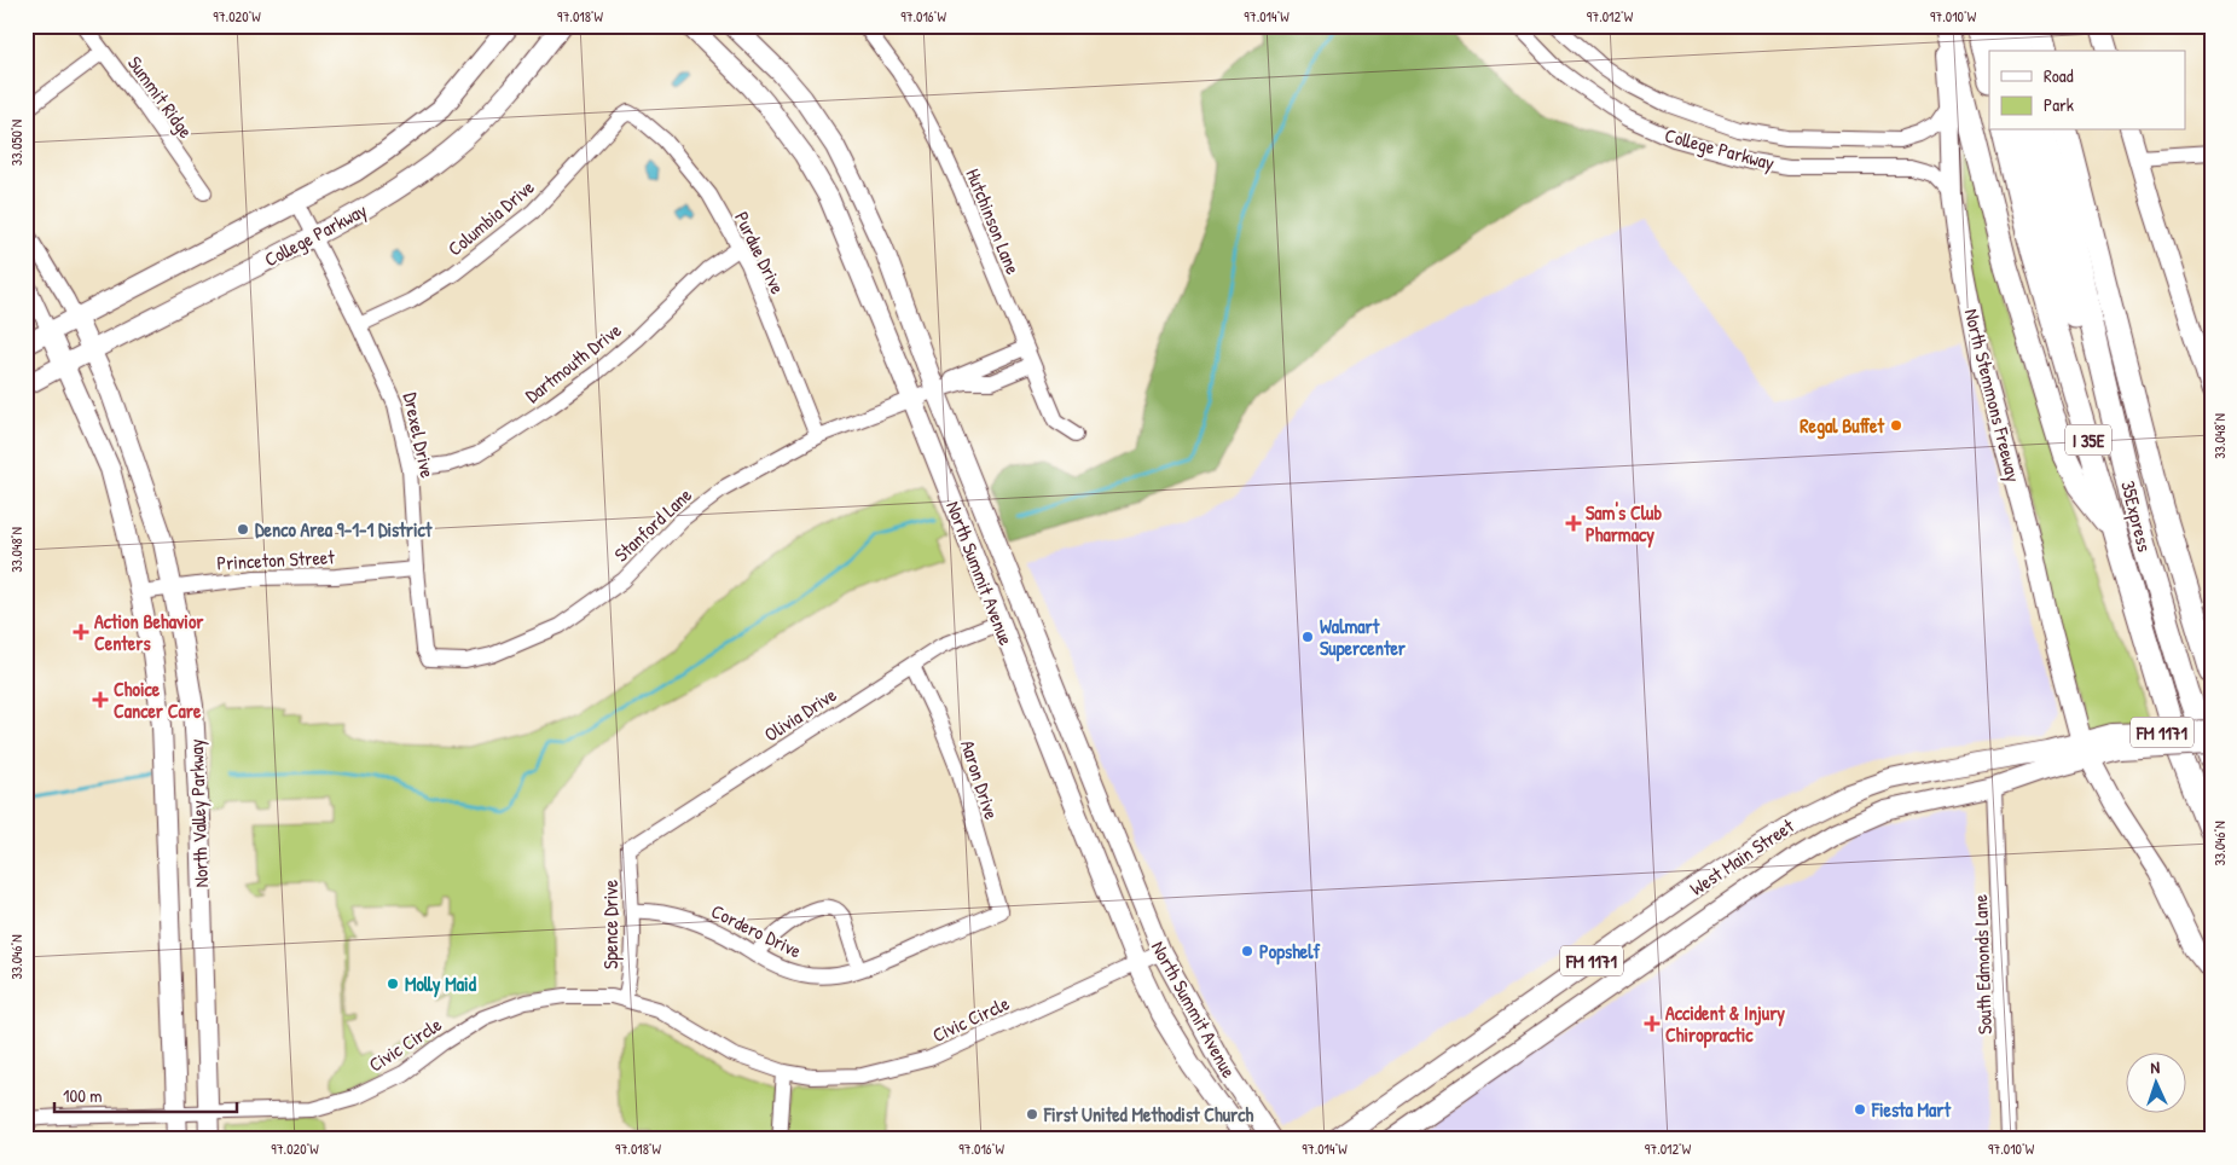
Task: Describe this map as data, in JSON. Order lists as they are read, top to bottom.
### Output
{
  "streets": {
    "highway": ["I 35E", "35Express"],
    "main road": [
      "College Parkway",
      "North Stemmons Freeway",
      "North Summit Avenue",
      "FM 1171",
      "North Valley Parkway",
      "West Main Street"
    ],
    "street": [
      "Summit Ridge",
      "Columbia Drive",
      "Hutchinson Lane",
      "Purdue Drive",
      "Dartmouth Drive",
      "Drexel Drive",
      "Stanford Lane",
      "Princeton Street",
      "Olivia Drive",
      "Aaron Drive",
      "Spence Drive",
      "Cordero Drive",
      "South Edmonds Lane",
      "Civic Circle"
    ]
  },
  "crossings": [
    ["College Parkway", "North Stemmons Freeway"],
    ["College Parkway", "Drexel Drive"],
    ["College Parkway", "North Valley Parkway"],
    ["Columbia Drive", "Purdue Drive"],
    ["Columbia Drive", "Drexel Drive"],
    ["Hutchinson Lane", "Stanford Lane"],
    ["Purdue Drive", "Dartmouth Drive"],
    ["Purdue Drive", "Stanford Lane"],
    ["Dartmouth Drive", "Drexel Drive"],
    ["North Stemmons Freeway", "West Main Street"],
    ["Drexel Drive", "Stanford Lane"],
    ["Drexel Drive", "Princeton Street"],
    ["Stanford Lane", "North Summit Avenue"],
    ["Princeton Street", "North Valley Parkway"],
    ["North Summit Avenue", "Olivia Drive"],
    ["North Summit Avenue", "Civic Circle"],
    ["Olivia Drive", "Aaron Drive"],
    ["Olivia Drive", "Spence Drive"],
    ["Aaron Drive", "Cordero Drive"],
    ["North Valley Parkway", "Civic Circle"],
    ["West Main Street", "South Edmonds Lane"],
    ["Spence Drive", "Cordero Drive"],
    ["Spence Drive", "Civic Circle"]
  ],
  "places": {
    "other": [
      "Regal Buffet",
      "Denco Area 9-1-1 District",
      "Walmart Supercenter",
      "Popshelf",
      "Molly Maid",
      "Fiesta Mart",
      "First United Methodist Church"
    ],
    "health": [
      "Sam's Club Pharmacy",
      "Action Behavior Centers",
      "Choice Cancer Care",
      "Accident & Injury Chiropractic"
    ]
  },
  "legend": ["Road", "Park"],
  "scale_bar": "100 m",
  "north": "top",
  "coordinates": [
    "97.020°W",
    "97.018°W",
    "97.016°W",
    "97.014°W",
    "97.012°W",
    "97.010°W",
    "33.050°N",
    "33.048°N",
    "33.046°N"
  ]
}
